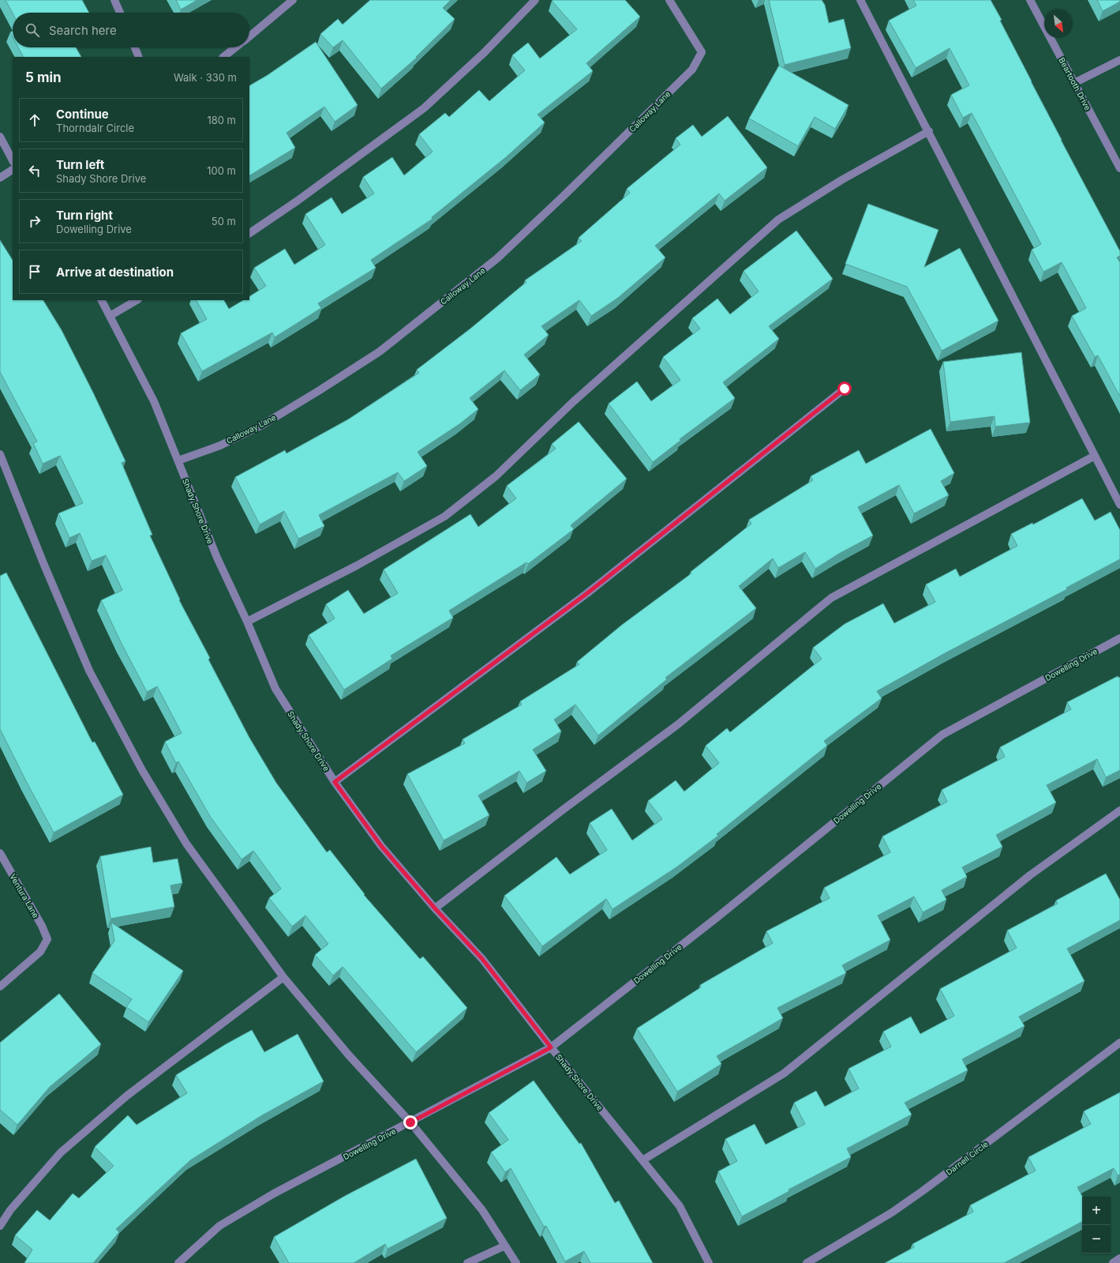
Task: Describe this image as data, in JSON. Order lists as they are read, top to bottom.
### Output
{
  "streets": {
    "street": [
      "Beartooth Drive",
      "Calloway Lane",
      "Shady Shore Drive",
      "Dowelling Drive",
      "Ventura Lane",
      "Darnell Circle"
    ]
  },
  "crossings": [
    ["Calloway Lane", "Shady Shore Drive"],
    ["Shady Shore Drive", "Dowelling Drive"]
  ],
  "north": "bottom right",
  "page": {
    "search": "Search here",
    "heading": ["5 min", "Walk · 330 m"],
    "list": [
      ["Continue", "Thorndalr Circle", "180 m"],
      ["Turn left", "Shady Shore Drive", "100 m"],
      ["Turn right", "Dowelling Drive", "50 m"],
      "Arrive at destination"
    ],
    "map_buttons": ["+", "−"]
  }
}
